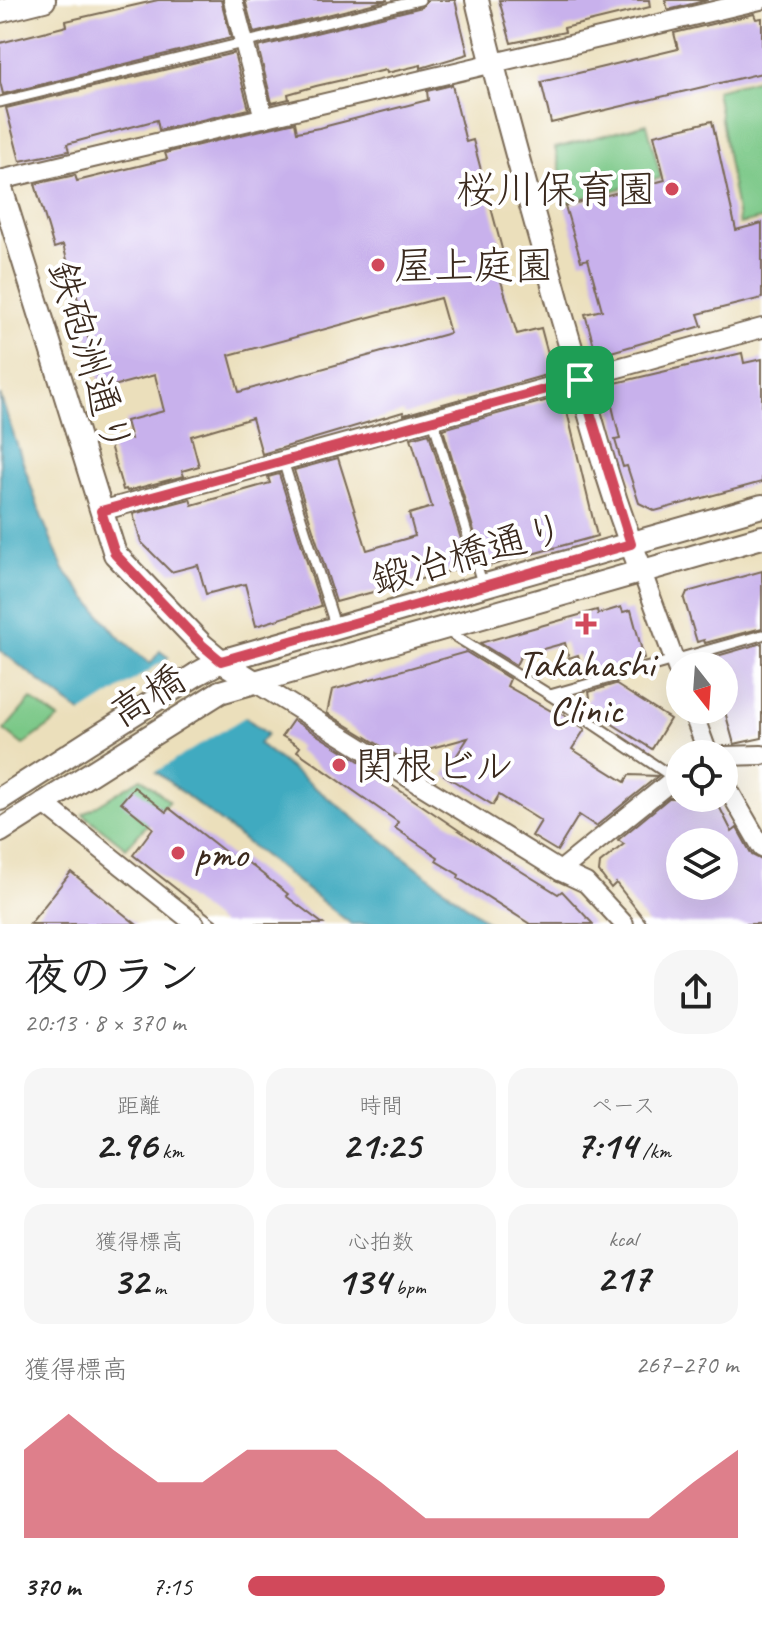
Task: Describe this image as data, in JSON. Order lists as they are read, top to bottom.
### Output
{
  "streets": {
    "street": ["鉄砲洲通り", "鍛冶橋通り", "高橋"]
  },
  "crossings": [
    ["鉄砲洲通り", "鍛冶橋通り"],
    ["鍛冶橋通り", "高橋"]
  ],
  "places": {
    "other": [
      "桜川保育園",
      "屋上庭園",
      "関根ビル",
      "pmo"
    ],
    "health": ["Takahashi Clinic"]
  },
  "north": "bottom",
  "page": {
    "heading": ["夜のラン", "20:13 · 8 × 370 m"],
    "stats": [
      ["距離", "2.96 km"],
      ["時間", "21:25"],
      ["ペース", "7:14 /km"],
      ["獲得標高", "32 m"],
      ["心拍数", "134 bpm"],
      ["kcal", "217"]
    ],
    "chart": ["獲得標高", "267–270 m"],
    "list": [
      {
        "name": "370 m",
        "note": "7:15"
      }
    ]
  }
}
